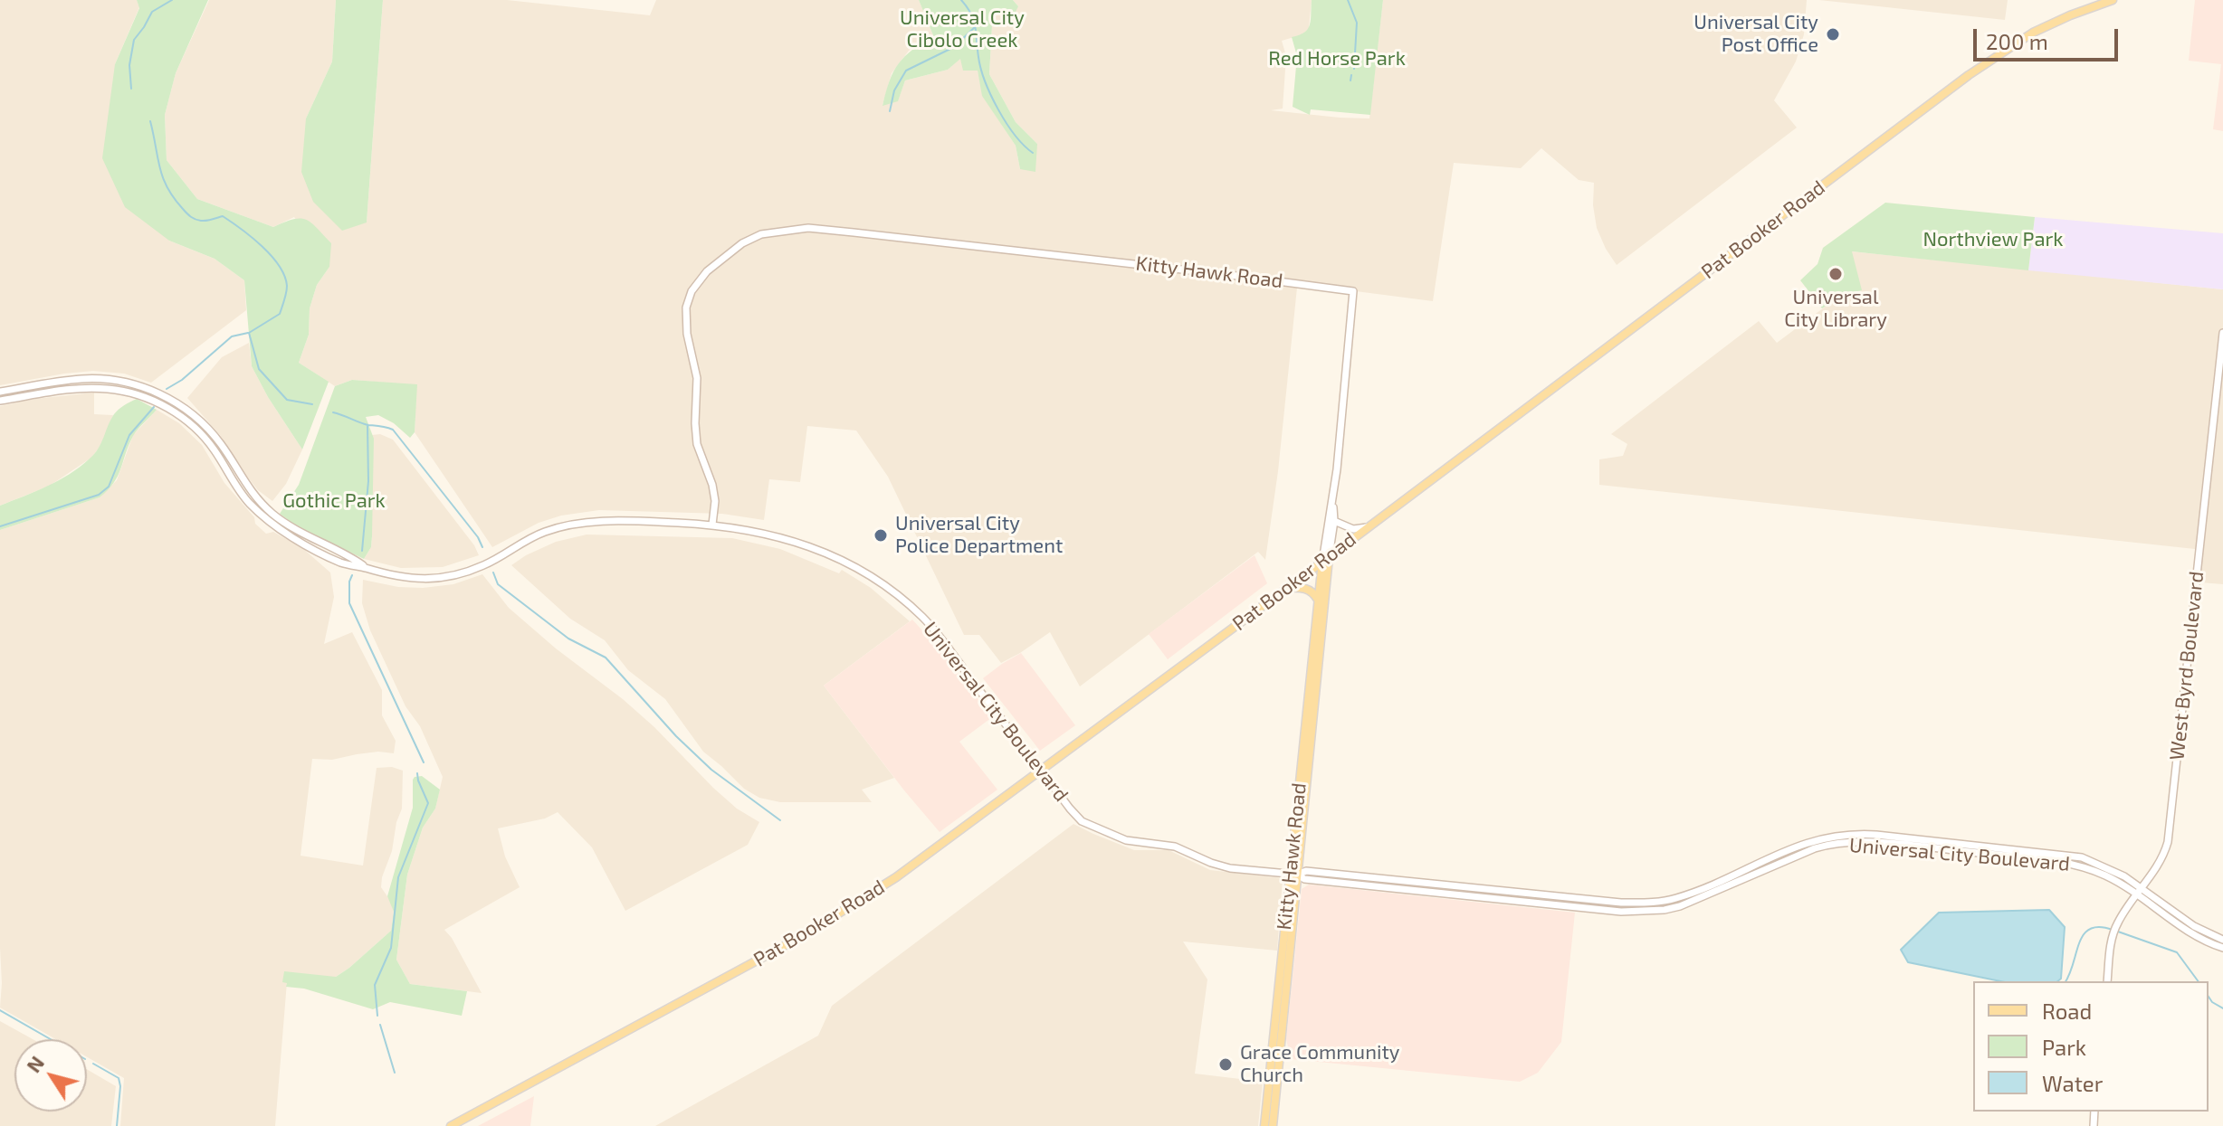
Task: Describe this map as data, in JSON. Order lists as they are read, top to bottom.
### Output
{
  "streets": {
    "main road": ["Pat Booker Road", "Kitty Hawk Road"],
    "street": ["West Byrd Boulevard", "Universal City Boulevard"]
  },
  "crossings": [
    ["Pat Booker Road", "Kitty Hawk Road"],
    ["Pat Booker Road", "Universal City Boulevard"],
    ["Kitty Hawk Road", "Universal City Boulevard"],
    ["West Byrd Boulevard", "Universal City Boulevard"]
  ],
  "parks": [
    "Universal City Cibolo Creek",
    "Red Horse Park",
    "Northview Park",
    "Gothic Park"
  ],
  "places": [
    "Universal City Post Office",
    "Universal City Library",
    "Universal City Police Department",
    "Grace Community Church"
  ],
  "legend": ["Road", "Park", "Water"],
  "scale_bar": "200 m",
  "north": "top left"
}
